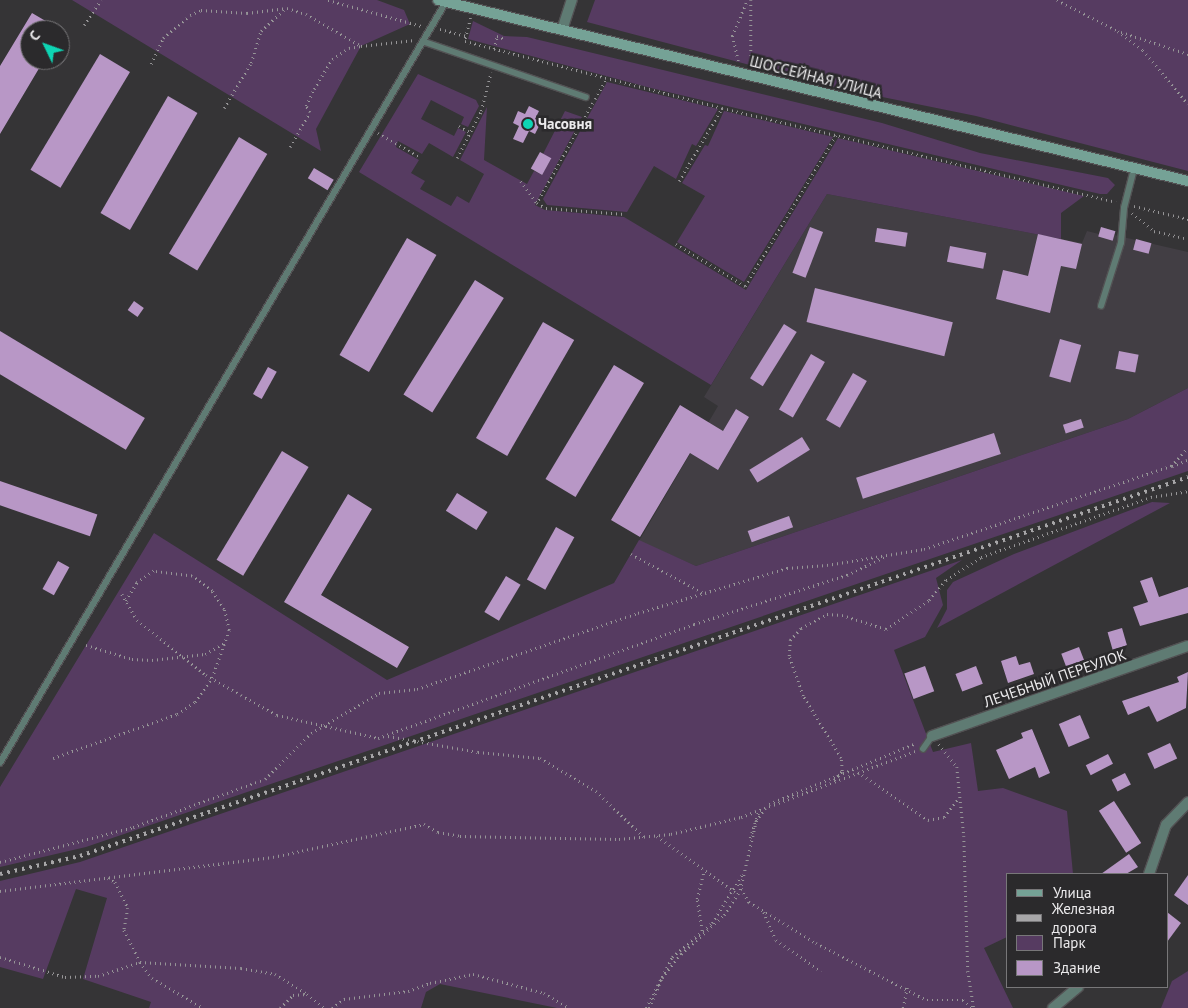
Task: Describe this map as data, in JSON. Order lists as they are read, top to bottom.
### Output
{
  "streets": {
    "main road": ["ШОССЕЙНАЯ УЛИЦА"],
    "street": ["ЛЕЧЕБНЫЙ ПЕРЕУЛОК"]
  },
  "places": ["Часовня"],
  "legend": [
    "Улица",
    "Железная дорога",
    "Парк",
    "Здание"
  ],
  "north": "top left"
}
